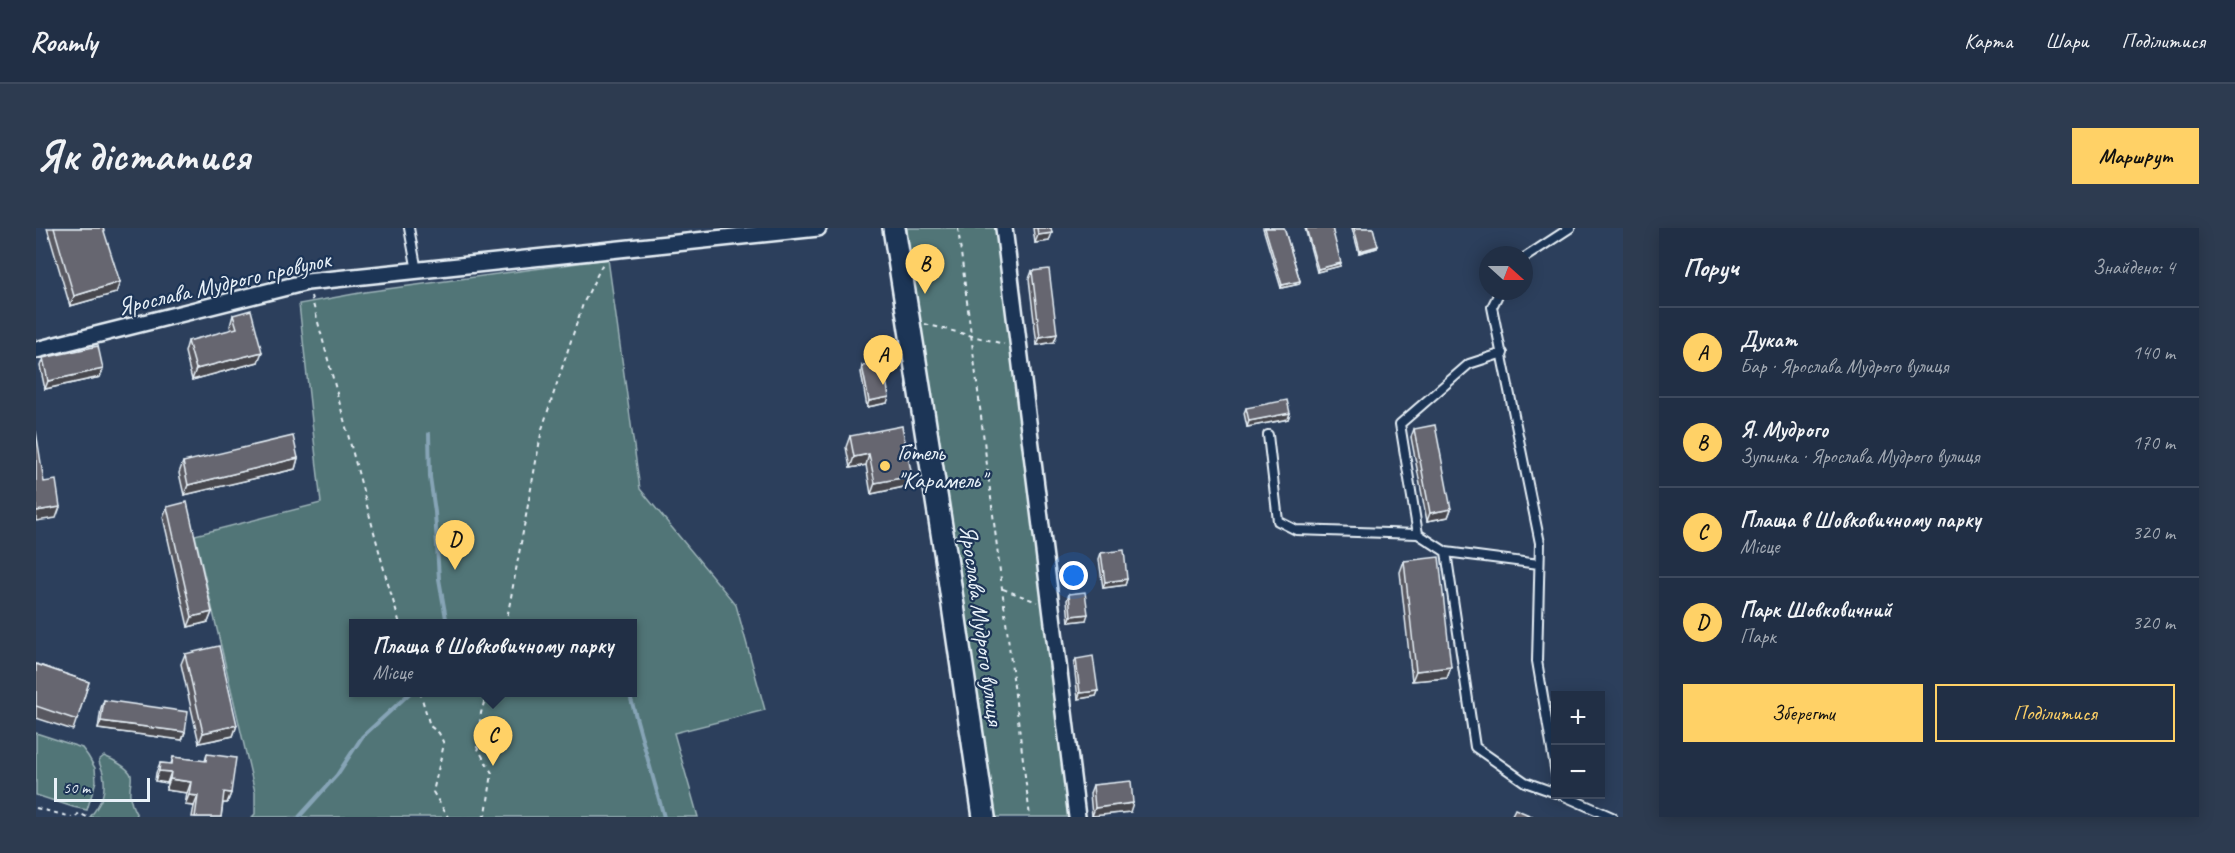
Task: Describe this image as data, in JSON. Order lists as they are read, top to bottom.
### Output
{
  "streets": {
    "street": ["Ярослава Мудрого провулок", "Ярослава Мудрого вулиця"]
  },
  "places": ["Готель \"Карамель\""],
  "scale_bar": "50 m",
  "north": "right",
  "page": {
    "header": "Roamly",
    "nav": ["Карта", "Шари", "Поділитися"],
    "buttons": [
      "Маршрут",
      ["Зберегти", "Поділитися"]
    ],
    "title": "Як дістатися",
    "heading": ["Поруч", "Знайдено: 4"],
    "pins": [
      "B",
      "A",
      "D",
      "C"
    ],
    "list": [
      {
        "mark": "A",
        "name": "Дукат",
        "note": "Бар · Ярослава Мудрого вулиця",
        "value": "140 m"
      },
      {
        "mark": "B",
        "name": "Я. Мудрого",
        "note": "Зупинка · Ярослава Мудрого вулиця",
        "value": "170 m"
      },
      {
        "mark": "C",
        "name": "Плаща в Шовковичному парку",
        "note": "Місце",
        "value": "320 m"
      },
      {
        "mark": "D",
        "name": "Парк Шовковичний",
        "note": "Парк",
        "value": "320 m"
      }
    ],
    "popup": ["Плаща в Шовковичному парку", "Місце"],
    "map_buttons": ["+", "−"],
    "scale": "50 m"
  }
}
